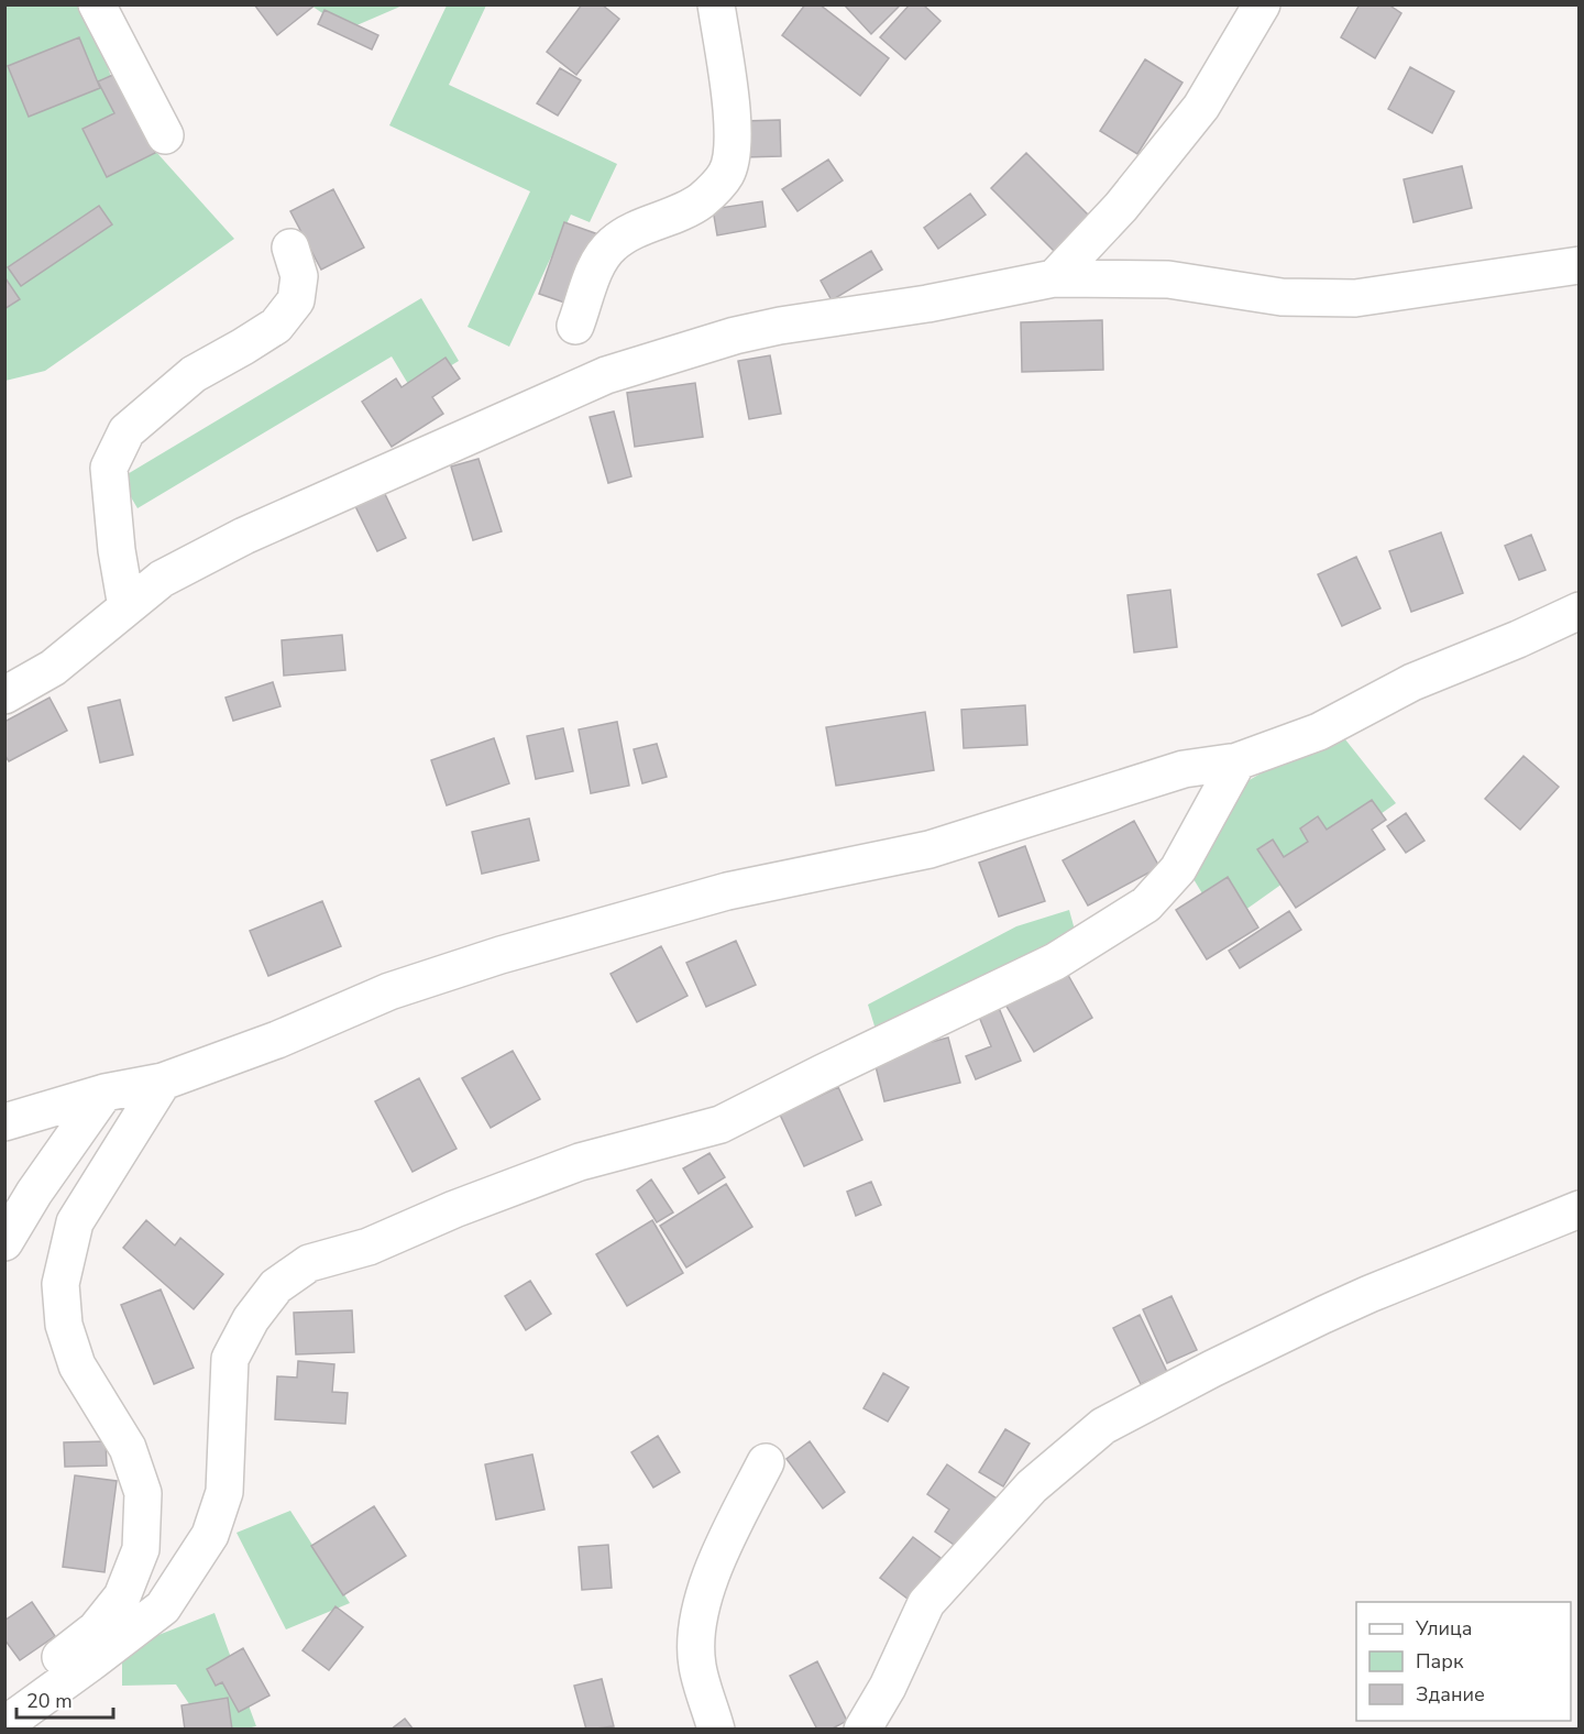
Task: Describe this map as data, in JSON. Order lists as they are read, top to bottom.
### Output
{
  "legend": ["Улица", "Парк", "Здание"],
  "scale_bar": "20 m"
}
